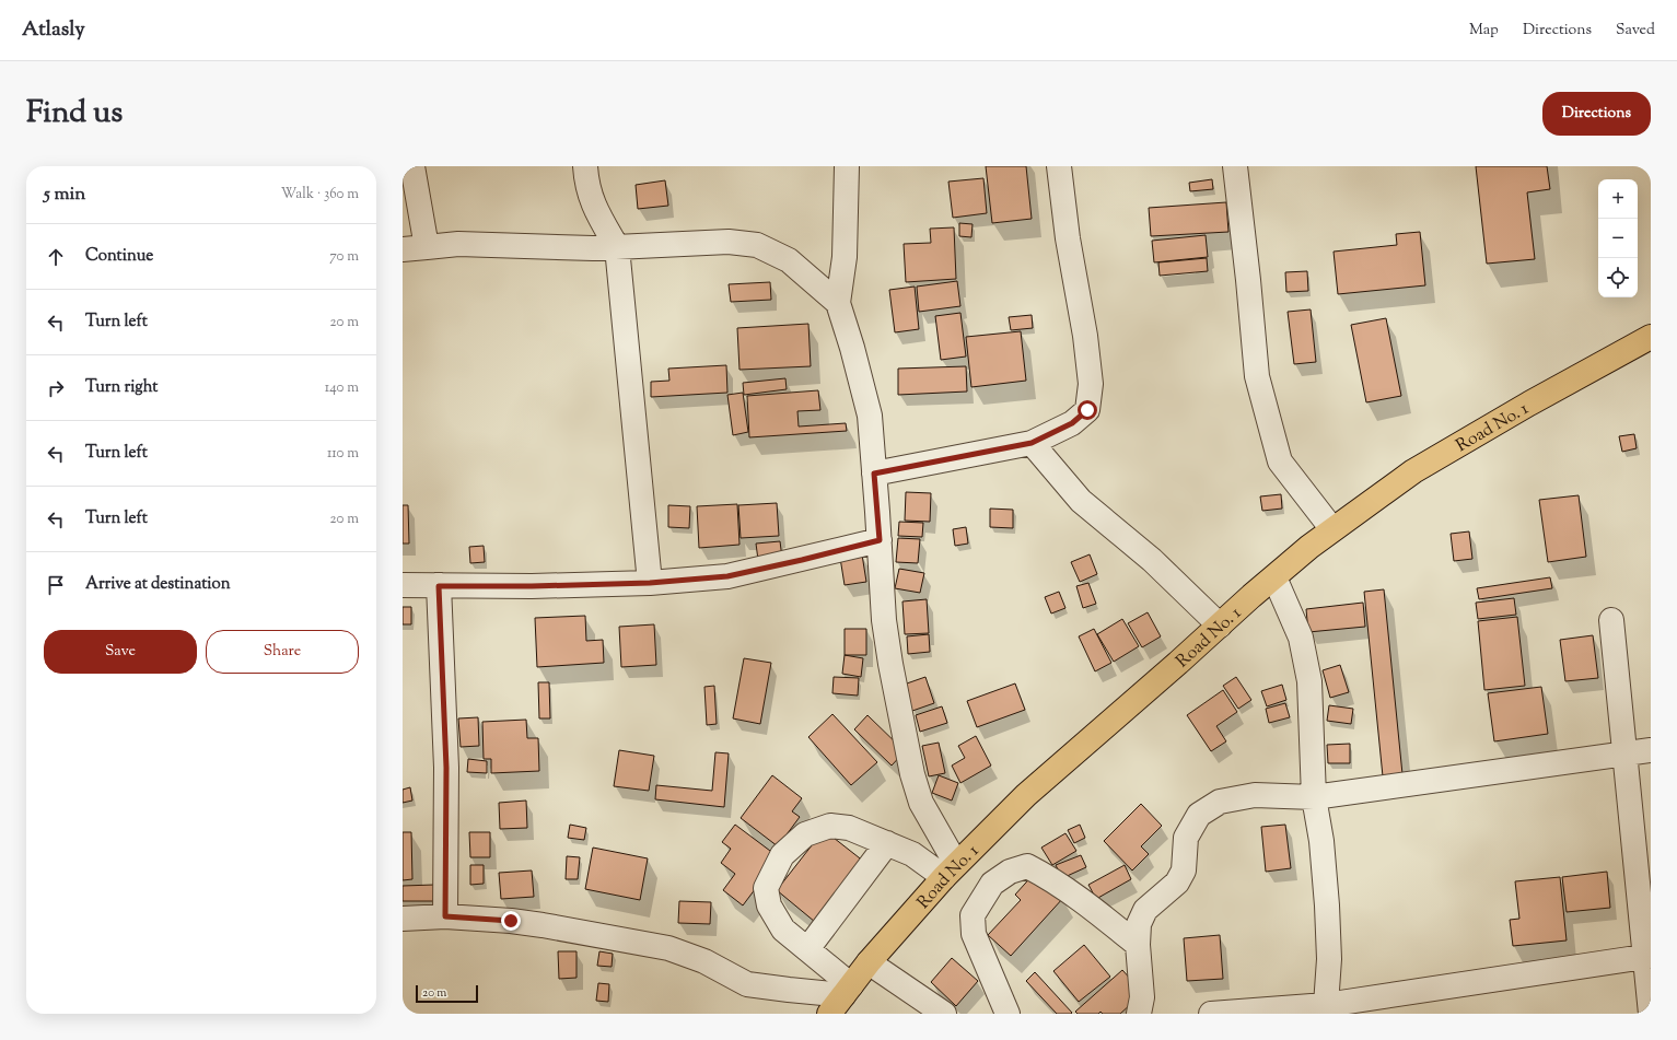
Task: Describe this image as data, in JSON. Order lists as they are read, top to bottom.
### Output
{
  "streets": {
    "highway": ["Road No. 1"]
  },
  "scale_bar": "20 m",
  "page": {
    "header": "Atlasly",
    "nav": ["Map", "Directions", "Saved"],
    "title": "Find us",
    "buttons": [
      "Directions",
      ["Save", "Share"]
    ],
    "heading": ["5 min", "Walk · 360 m"],
    "map_buttons": ["+", "−"],
    "list": [
      ["Continue", "70 m"],
      ["Turn left", "20 m"],
      ["Turn right", "140 m"],
      ["Turn left", "110 m"],
      ["Turn left", "20 m"],
      "Arrive at destination"
    ],
    "scale": "20 m"
  }
}
